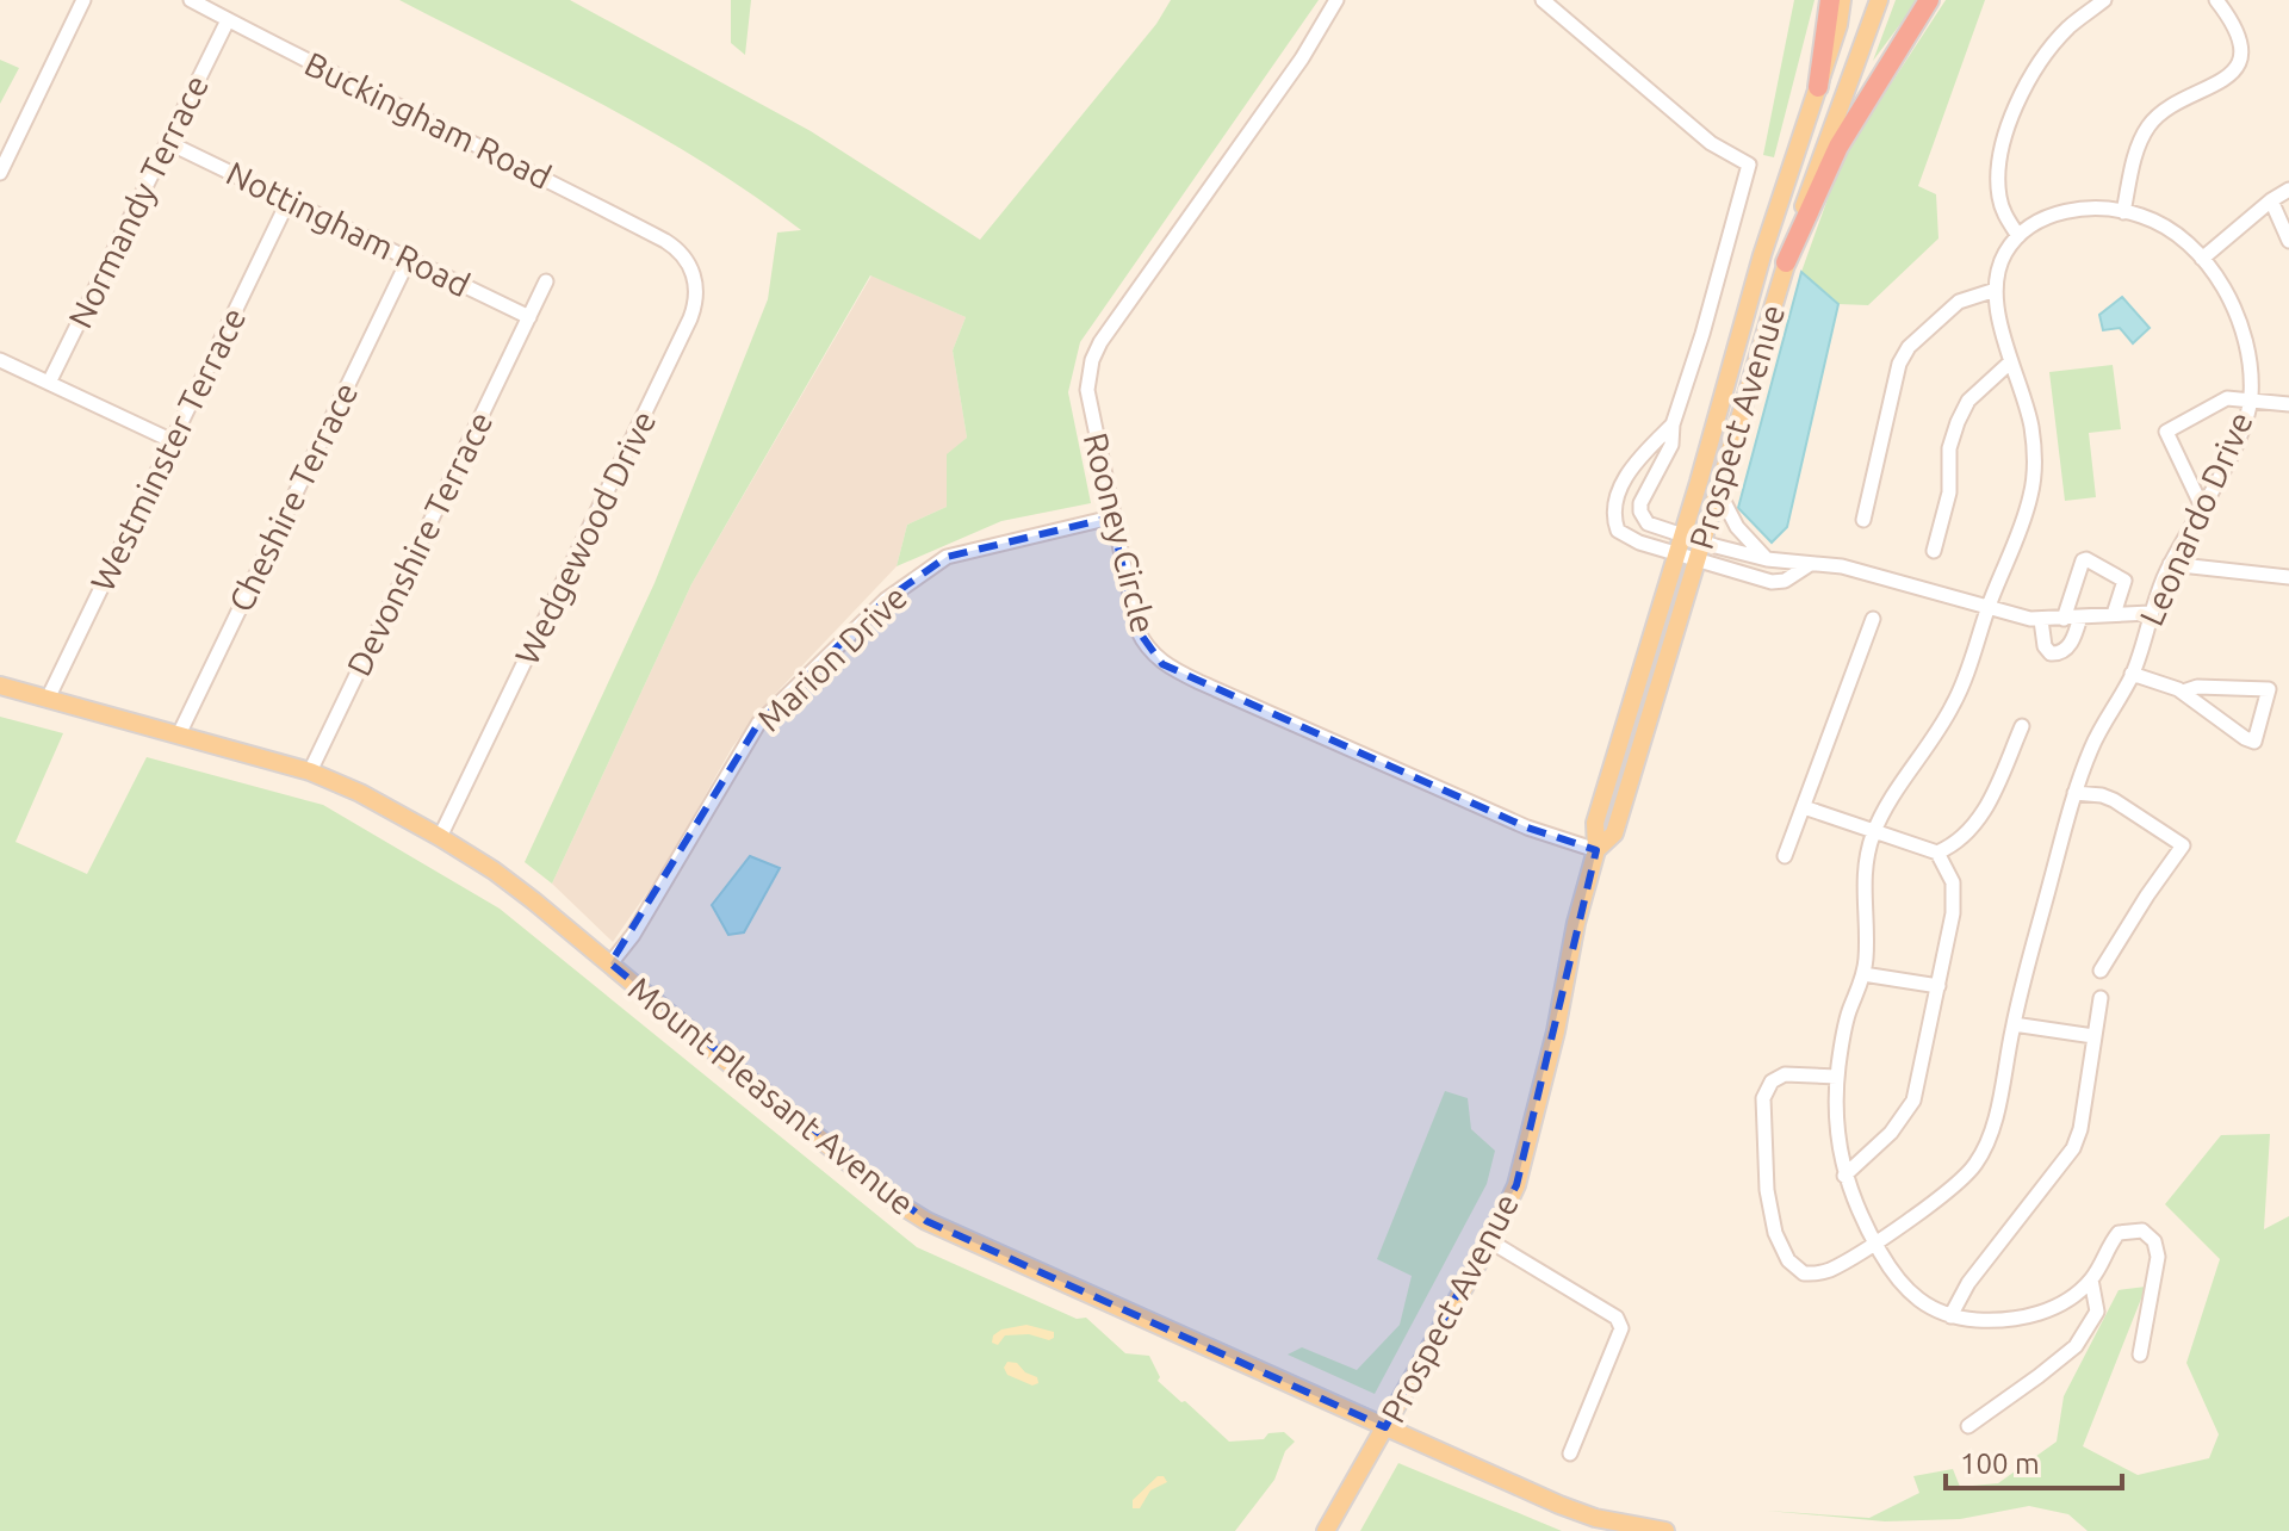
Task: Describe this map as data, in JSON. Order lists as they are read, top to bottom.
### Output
{
  "streets": {
    "main road": ["Prospect Avenue", "Mount Pleasant Avenue"],
    "street": [
      "Buckingham Road",
      "Normandy Terrace",
      "Nottingham Road",
      "Westminster Terrace",
      "Cheshire Terrace",
      "Leonardo Drive",
      "Rooney Circle",
      "Wedgewood Drive",
      "Devonshire Terrace",
      "Marion Drive"
    ]
  },
  "crossings": [
    ["Buckingham Road", "Normandy Terrace"],
    ["Buckingham Road", "Wedgewood Drive"],
    ["Normandy Terrace", "Nottingham Road"],
    ["Nottingham Road", "Westminster Terrace"],
    ["Nottingham Road", "Cheshire Terrace"],
    ["Nottingham Road", "Devonshire Terrace"],
    ["Prospect Avenue", "Rooney Circle"],
    ["Prospect Avenue", "Mount Pleasant Avenue"],
    ["Westminster Terrace", "Mount Pleasant Avenue"],
    ["Cheshire Terrace", "Mount Pleasant Avenue"],
    ["Rooney Circle", "Marion Drive"],
    ["Wedgewood Drive", "Mount Pleasant Avenue"],
    ["Devonshire Terrace", "Mount Pleasant Avenue"],
    ["Marion Drive", "Mount Pleasant Avenue"]
  ],
  "scale_bar": "100 m"
}
